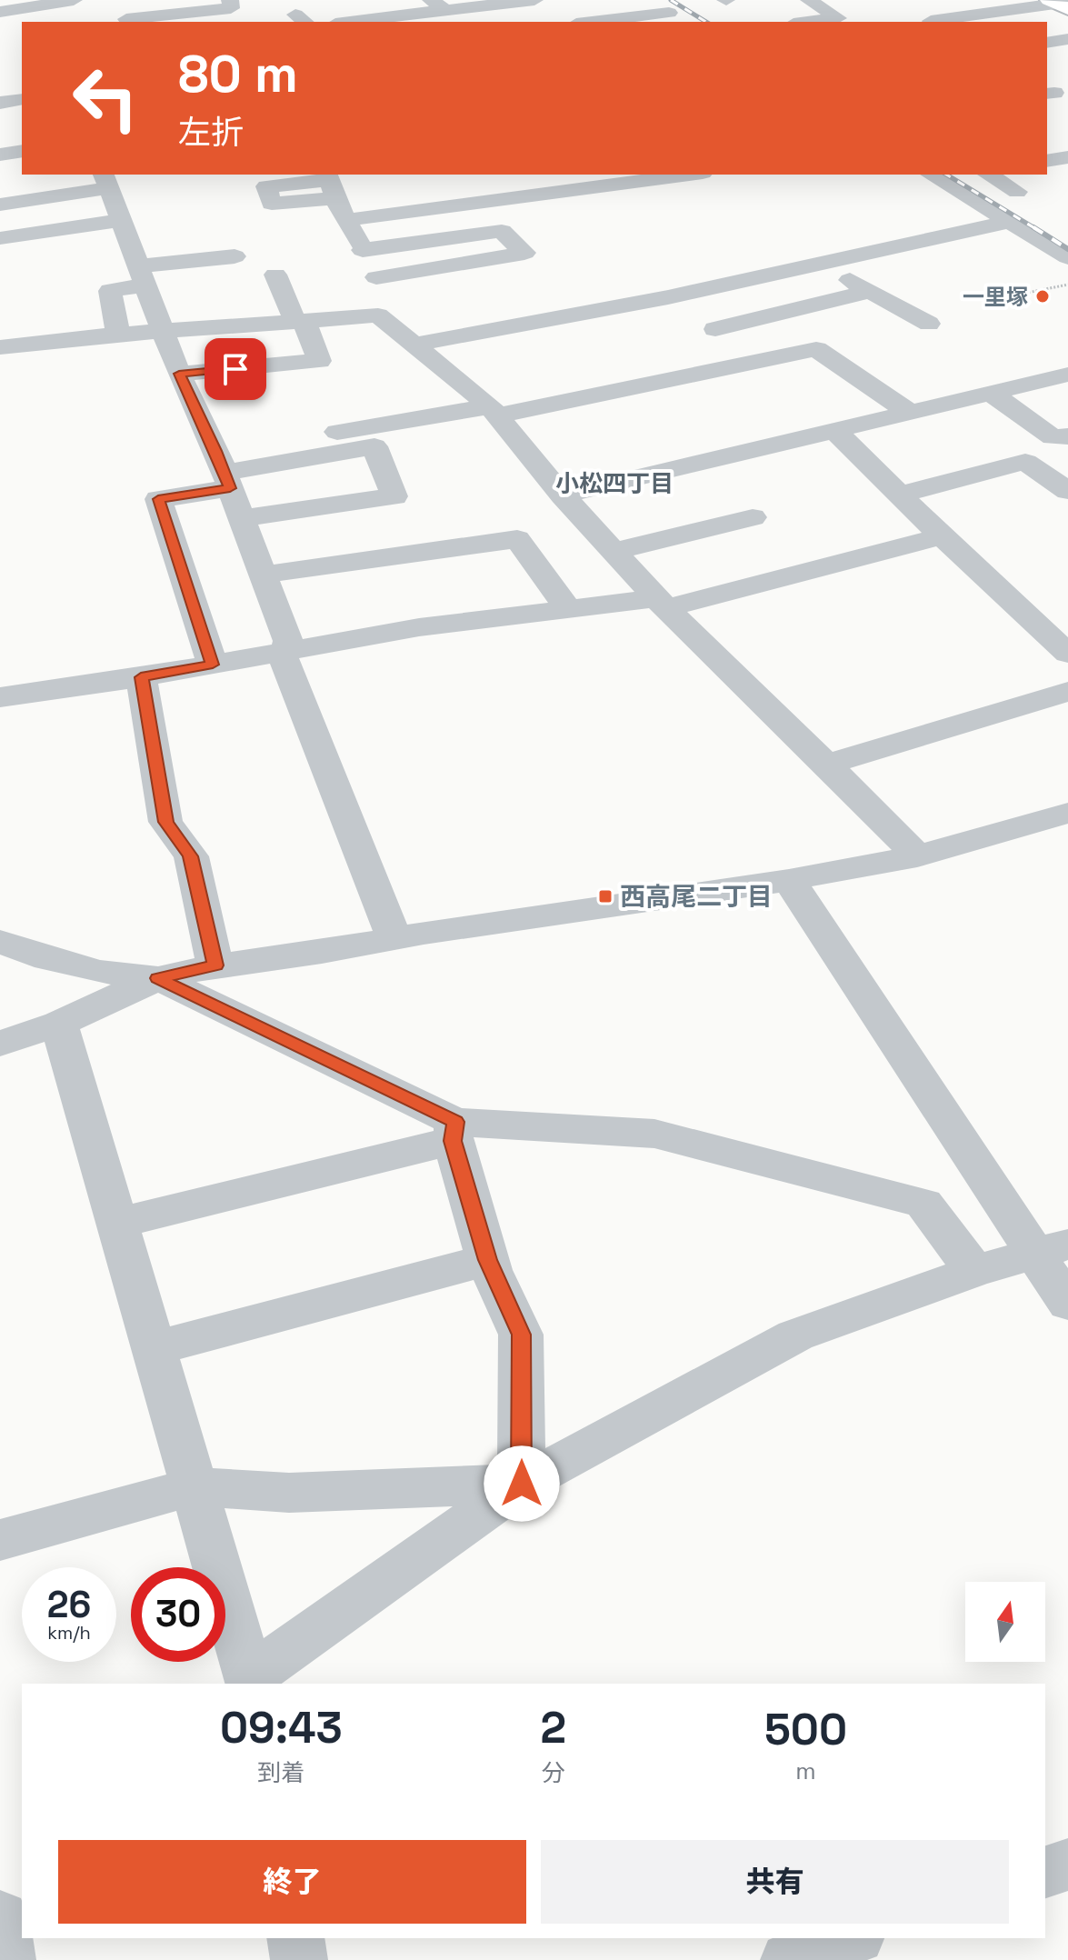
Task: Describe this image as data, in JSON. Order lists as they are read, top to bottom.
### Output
{
  "districts": ["小松四丁目"],
  "places": {
    "other": ["一里塚"],
    "transit": ["西高尾二丁目"]
  },
  "north": "top",
  "page": {
    "turn": ["80 m", "左折"],
    "speed": "26 km/h",
    "limit": "30",
    "eta": [
      "09:43",
      "到着",
      "2",
      "分",
      "500",
      "m"
    ],
    "buttons": ["終了", "共有"]
  }
}
